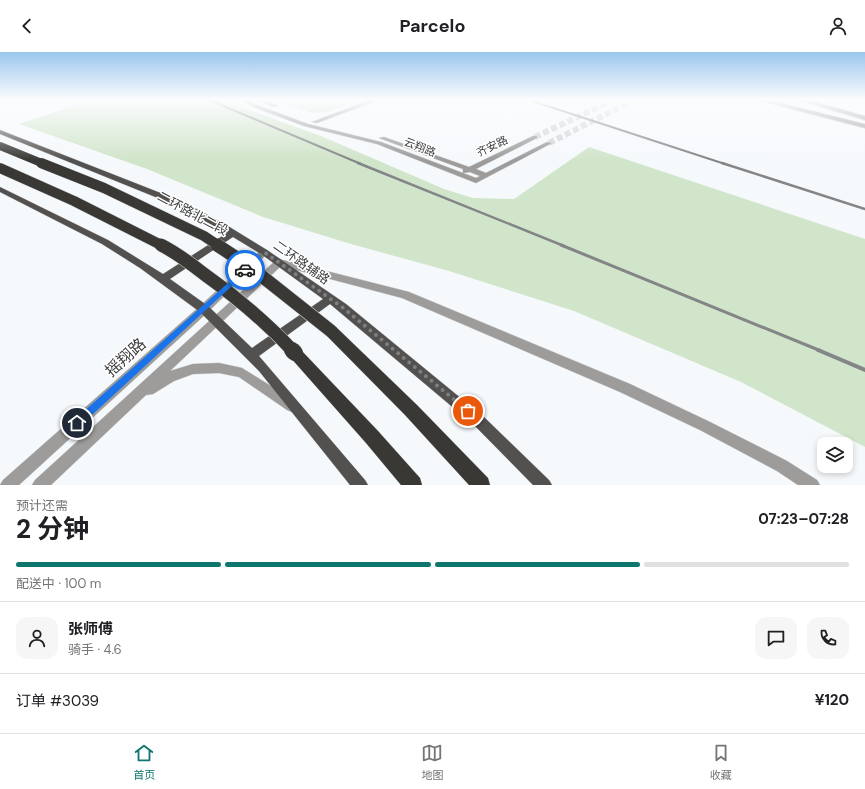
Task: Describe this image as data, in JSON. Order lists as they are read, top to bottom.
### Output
{
  "streets": {
    "highway": ["二环路北二段"],
    "main road": ["二环路辅路"],
    "street": ["齐安路", "云翔路", "摇翔路"]
  },
  "crossings": [
    ["齐安路", "云翔路"],
    ["二环路辅路", "摇翔路"]
  ],
  "page": {
    "header": "Parcelo",
    "heading": ["2 分钟", "预计还需", "07:23–07:28"],
    "panel": [
      "张师傅",
      "骑手 · 4.6",
      "订单 #3039",
      "¥120"
    ],
    "bar": "配送中 · 100 m",
    "tabs": ["首页", "地图", "收藏"]
  }
}
